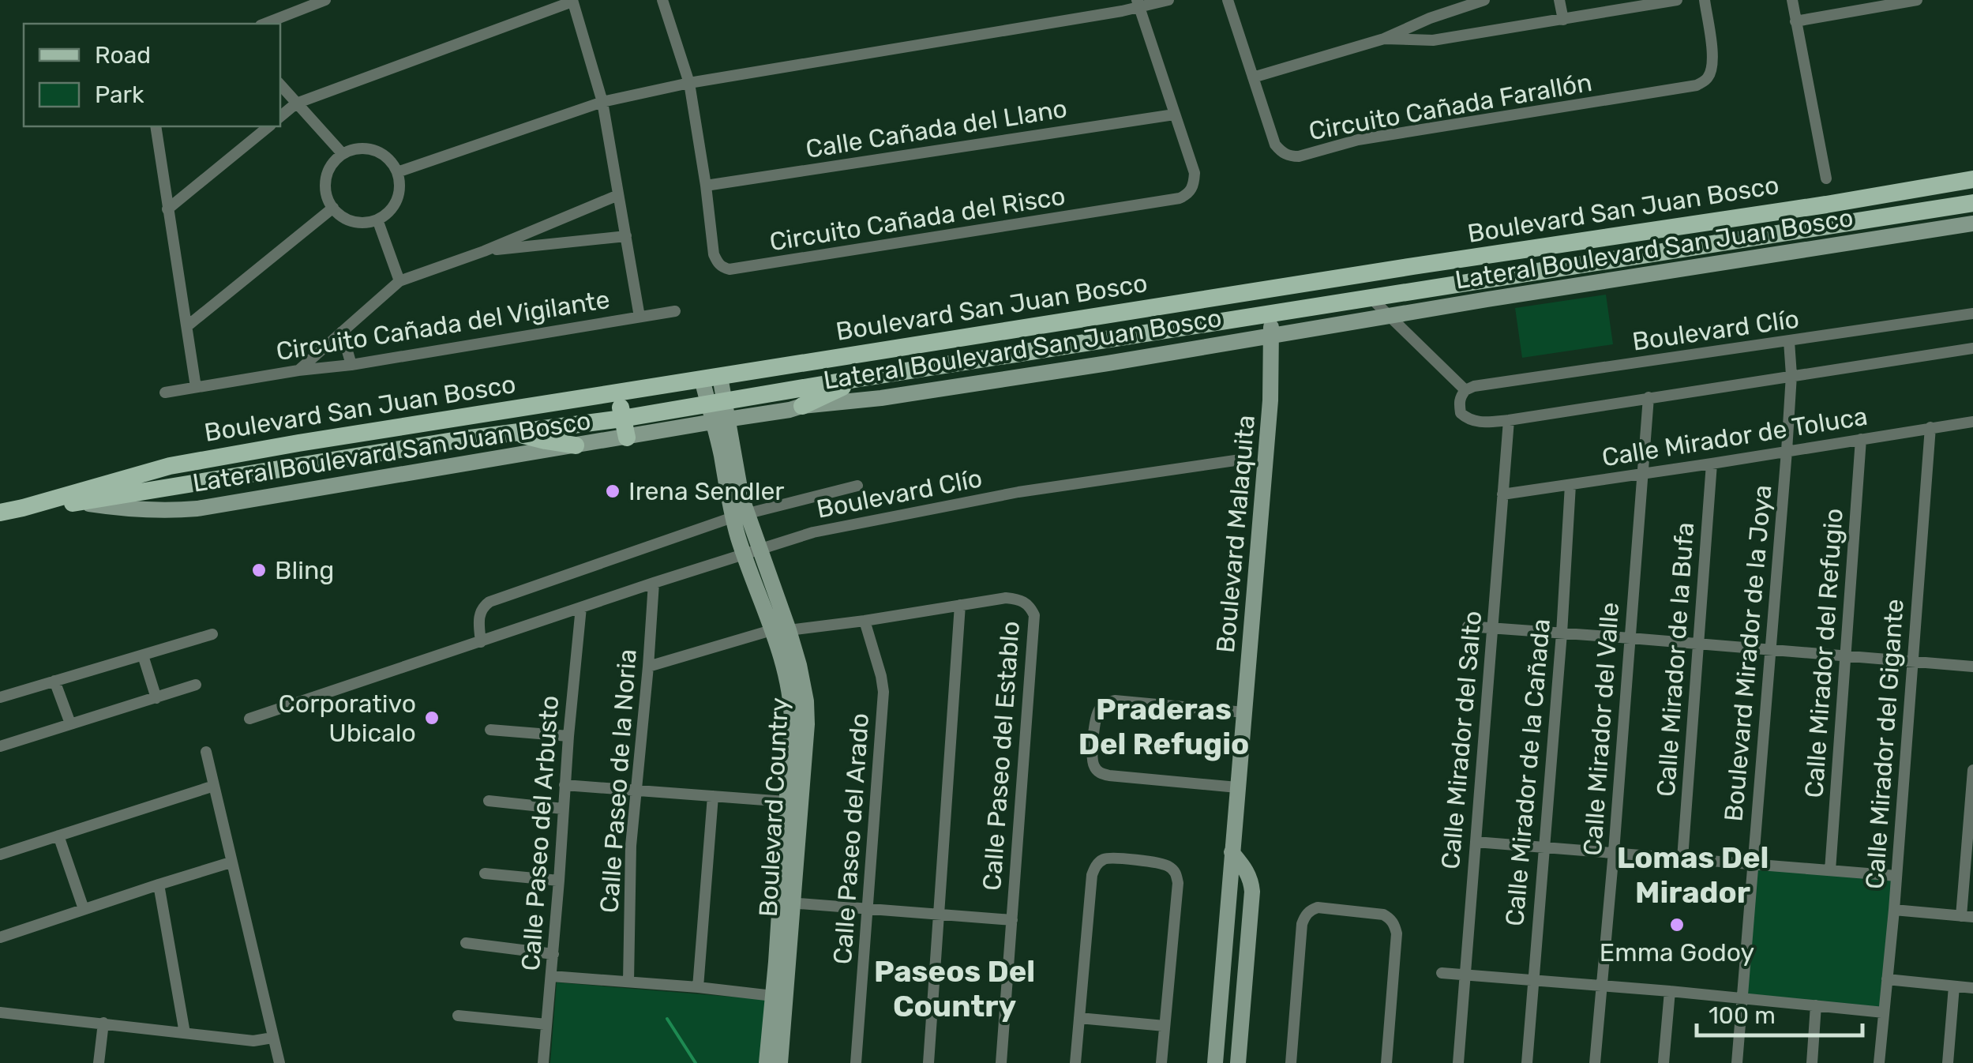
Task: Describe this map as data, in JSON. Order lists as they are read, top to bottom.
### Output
{
  "streets": {
    "main road": ["Boulevard San Juan Bosco"],
    "street": [
      "Circuito Cañada Farallón",
      "Calle Cañada del Llano",
      "Circuito Cañada del Risco",
      "Lateral Boulevard San Juan Bosco",
      "Circuito Cañada del Vigilante",
      "Boulevard Clío",
      "Calle Mirador de Toluca",
      "Boulevard Malaquita",
      "Boulevard Mirador de la Joya",
      "Calle Mirador del Refugio",
      "Calle Mirador de la Bufa",
      "Calle Mirador del Valle",
      "Calle Mirador del Salto",
      "Calle Mirador del Gigante",
      "Calle Paseo del Establo",
      "Calle Mirador de la Cañada",
      "Calle Paseo de la Noria",
      "Boulevard Country",
      "Calle Paseo del Arbusto",
      "Calle Paseo del Arado"
    ]
  },
  "crossings": [
    ["Calle Cañada del Llano", "Circuito Cañada del Risco"],
    ["Boulevard San Juan Bosco", "Lateral Boulevard San Juan Bosco"],
    ["Boulevard San Juan Bosco", "Boulevard Malaquita"],
    ["Boulevard San Juan Bosco", "Boulevard Country"],
    ["Lateral Boulevard San Juan Bosco", "Boulevard Malaquita"],
    ["Lateral Boulevard San Juan Bosco", "Boulevard Country"],
    ["Boulevard Clío", "Boulevard Mirador de la Joya"],
    ["Boulevard Clío", "Calle Paseo de la Noria"],
    ["Boulevard Clío", "Boulevard Country"],
    ["Boulevard Clío", "Calle Paseo del Arbusto"],
    ["Calle Mirador de Toluca", "Boulevard Mirador de la Joya"],
    ["Calle Mirador de Toluca", "Calle Mirador del Refugio"],
    ["Calle Mirador de Toluca", "Calle Mirador de la Bufa"],
    ["Calle Mirador de Toluca", "Calle Mirador del Valle"],
    ["Calle Mirador de Toluca", "Calle Mirador del Salto"],
    ["Calle Mirador de Toluca", "Calle Mirador del Gigante"],
    ["Calle Mirador de Toluca", "Calle Mirador de la Cañada"],
    ["Calle Paseo del Establo", "Calle Paseo de la Noria"],
    ["Calle Paseo del Establo", "Boulevard Country"],
    ["Calle Paseo del Establo", "Calle Paseo del Arado"]
  ],
  "districts": ["Praderas Del Refugio", "Lomas Del Mirador", "Paseos Del Country"],
  "places": [
    "Irena Sendler",
    "Bling",
    "Corporativo Ubicalo",
    "Emma Godoy"
  ],
  "legend": ["Road", "Park"],
  "scale_bar": "100 m"
}
